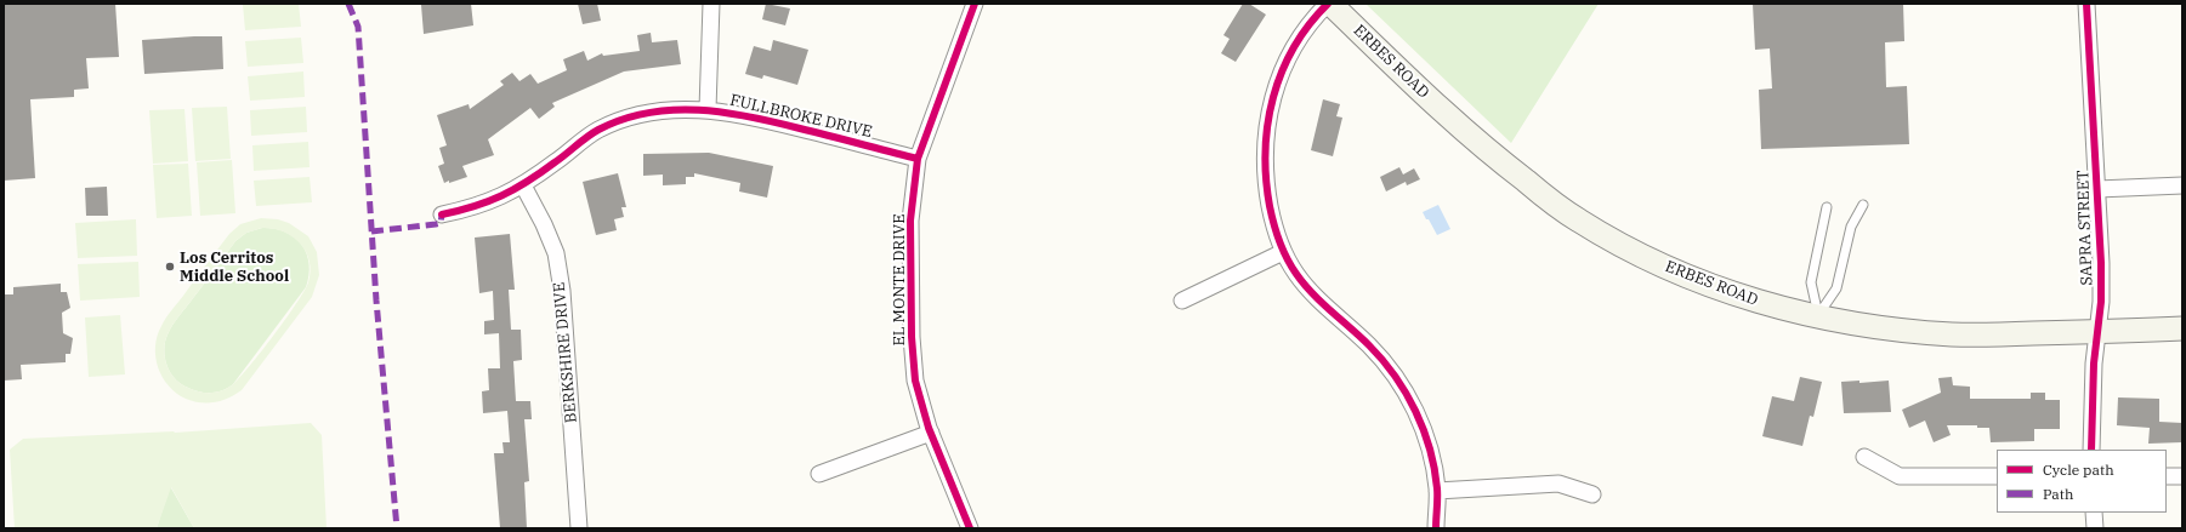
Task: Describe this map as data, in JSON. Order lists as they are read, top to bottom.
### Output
{
  "streets": {
    "main road": ["ERBES ROAD"],
    "street": [
      "FULLBROKE DRIVE",
      "SAPRA STREET",
      "EL MONTE DRIVE",
      "BERKSHIRE DRIVE"
    ]
  },
  "crossings": [
    ["ERBES ROAD", "SAPRA STREET"],
    ["FULLBROKE DRIVE", "EL MONTE DRIVE"],
    ["FULLBROKE DRIVE", "BERKSHIRE DRIVE"]
  ],
  "places": ["Los Cerritos Middle School"],
  "legend": ["Cycle path", "Path"]
}
